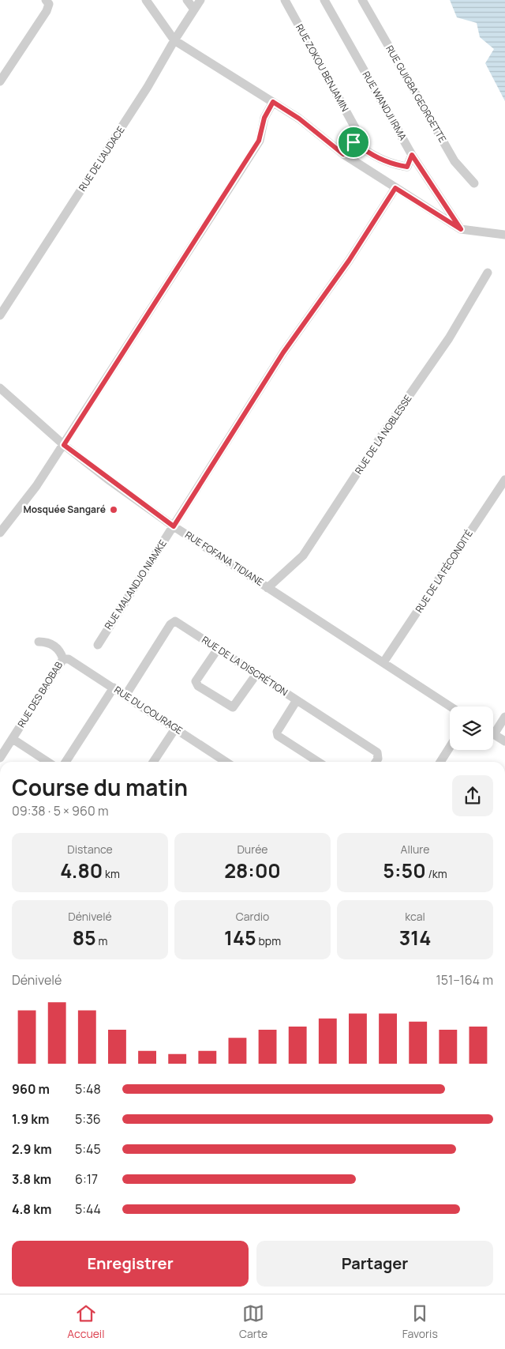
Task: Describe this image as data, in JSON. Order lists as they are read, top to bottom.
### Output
{
  "streets": {
    "street": [
      "RUE ZOKOU BENJAMIN",
      "RUE GUIGBA GEORGETTE",
      "RUE WANDJI IRMA",
      "RUE DE L'AUDACE",
      "RUE DE LA NOBLESSE",
      "RUE FOFANA TIDIANE",
      "RUE DE LA FÉCONDITÉ",
      "RUE MALANDJO NIAMKE",
      "RUE DE LA DISCRÉTION",
      "RUE DES BAOBAB",
      "RUE DU COURAGE"
    ]
  },
  "crossings": [
    ["RUE DE LA NOBLESSE", "RUE FOFANA TIDIANE"],
    ["RUE FOFANA TIDIANE", "RUE DE LA FÉCONDITÉ"],
    ["RUE FOFANA TIDIANE", "RUE MALANDJO NIAMKE"],
    ["RUE DE LA DISCRÉTION", "RUE DU COURAGE"],
    ["RUE DES BAOBAB", "RUE DU COURAGE"]
  ],
  "places": ["Mosquée Sangaré"],
  "page": {
    "heading": ["Course du matin", "09:38 · 5 × 960 m"],
    "stats": [
      ["Distance", "4.80 km"],
      ["Durée", "28:00"],
      ["Allure", "5:50 /km"],
      ["Dénivelé", "85 m"],
      ["Cardio", "145 bpm"],
      ["kcal", "314"]
    ],
    "chart": ["Dénivelé", "151–164 m"],
    "list": [
      {
        "name": "960 m",
        "note": "5:48"
      },
      {
        "name": "1.9 km",
        "note": "5:36"
      },
      {
        "name": "2.9 km",
        "note": "5:45"
      },
      {
        "name": "3.8 km",
        "note": "6:17"
      },
      {
        "name": "4.8 km",
        "note": "5:44"
      }
    ],
    "buttons": ["Enregistrer", "Partager"],
    "tabs": ["Accueil", "Carte", "Favoris"]
  }
}
